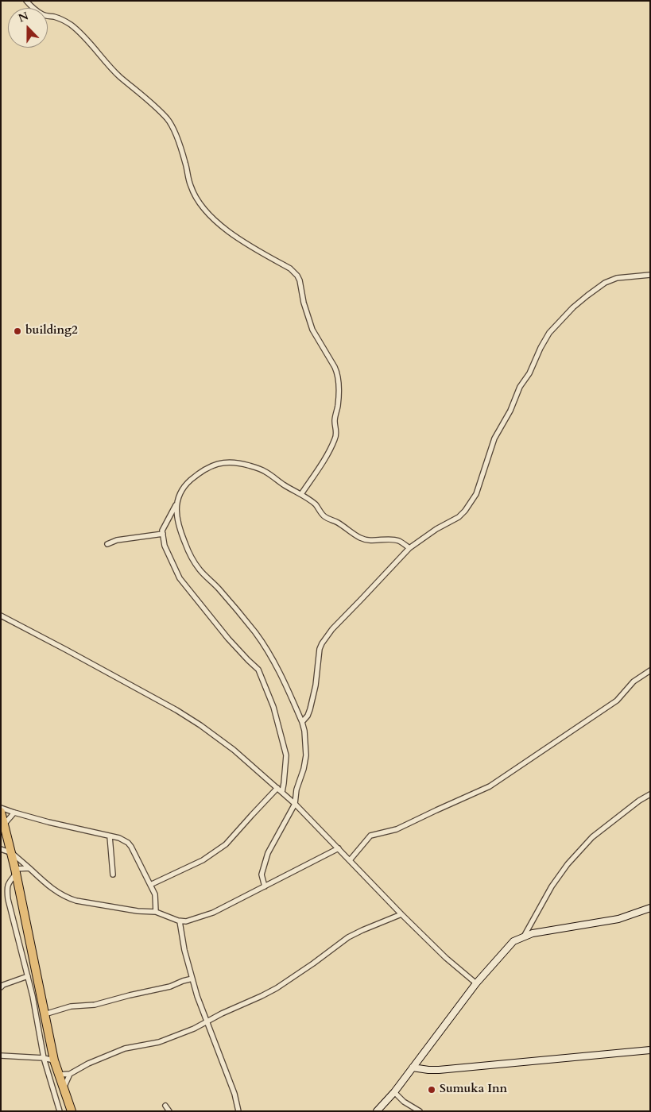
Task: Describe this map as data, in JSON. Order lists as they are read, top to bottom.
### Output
{
  "places": ["building2", "Sumuka Inn"],
  "north": "top"
}
